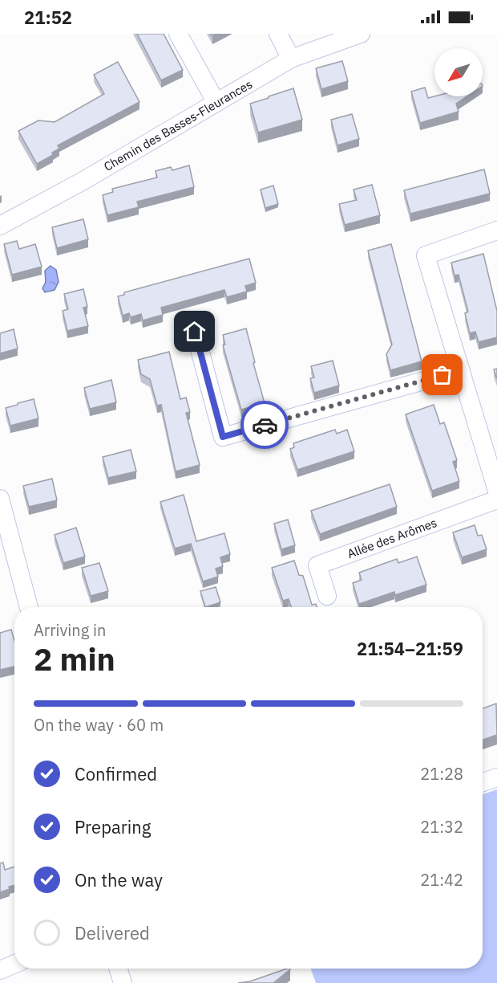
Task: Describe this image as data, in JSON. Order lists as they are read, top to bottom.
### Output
{
  "streets": {
    "street": ["Chemin des Basses-Fleurances", "Allée des Arômes"]
  },
  "north": "bottom left",
  "page": {
    "status": "21:52",
    "heading": ["2 min", "Arriving in", "21:54–21:59"],
    "bar": "On the way · 60 m",
    "list": [
      ["Confirmed", "21:28"],
      ["Preparing", "21:32"],
      ["On the way", "21:42"],
      "Delivered"
    ]
  }
}
